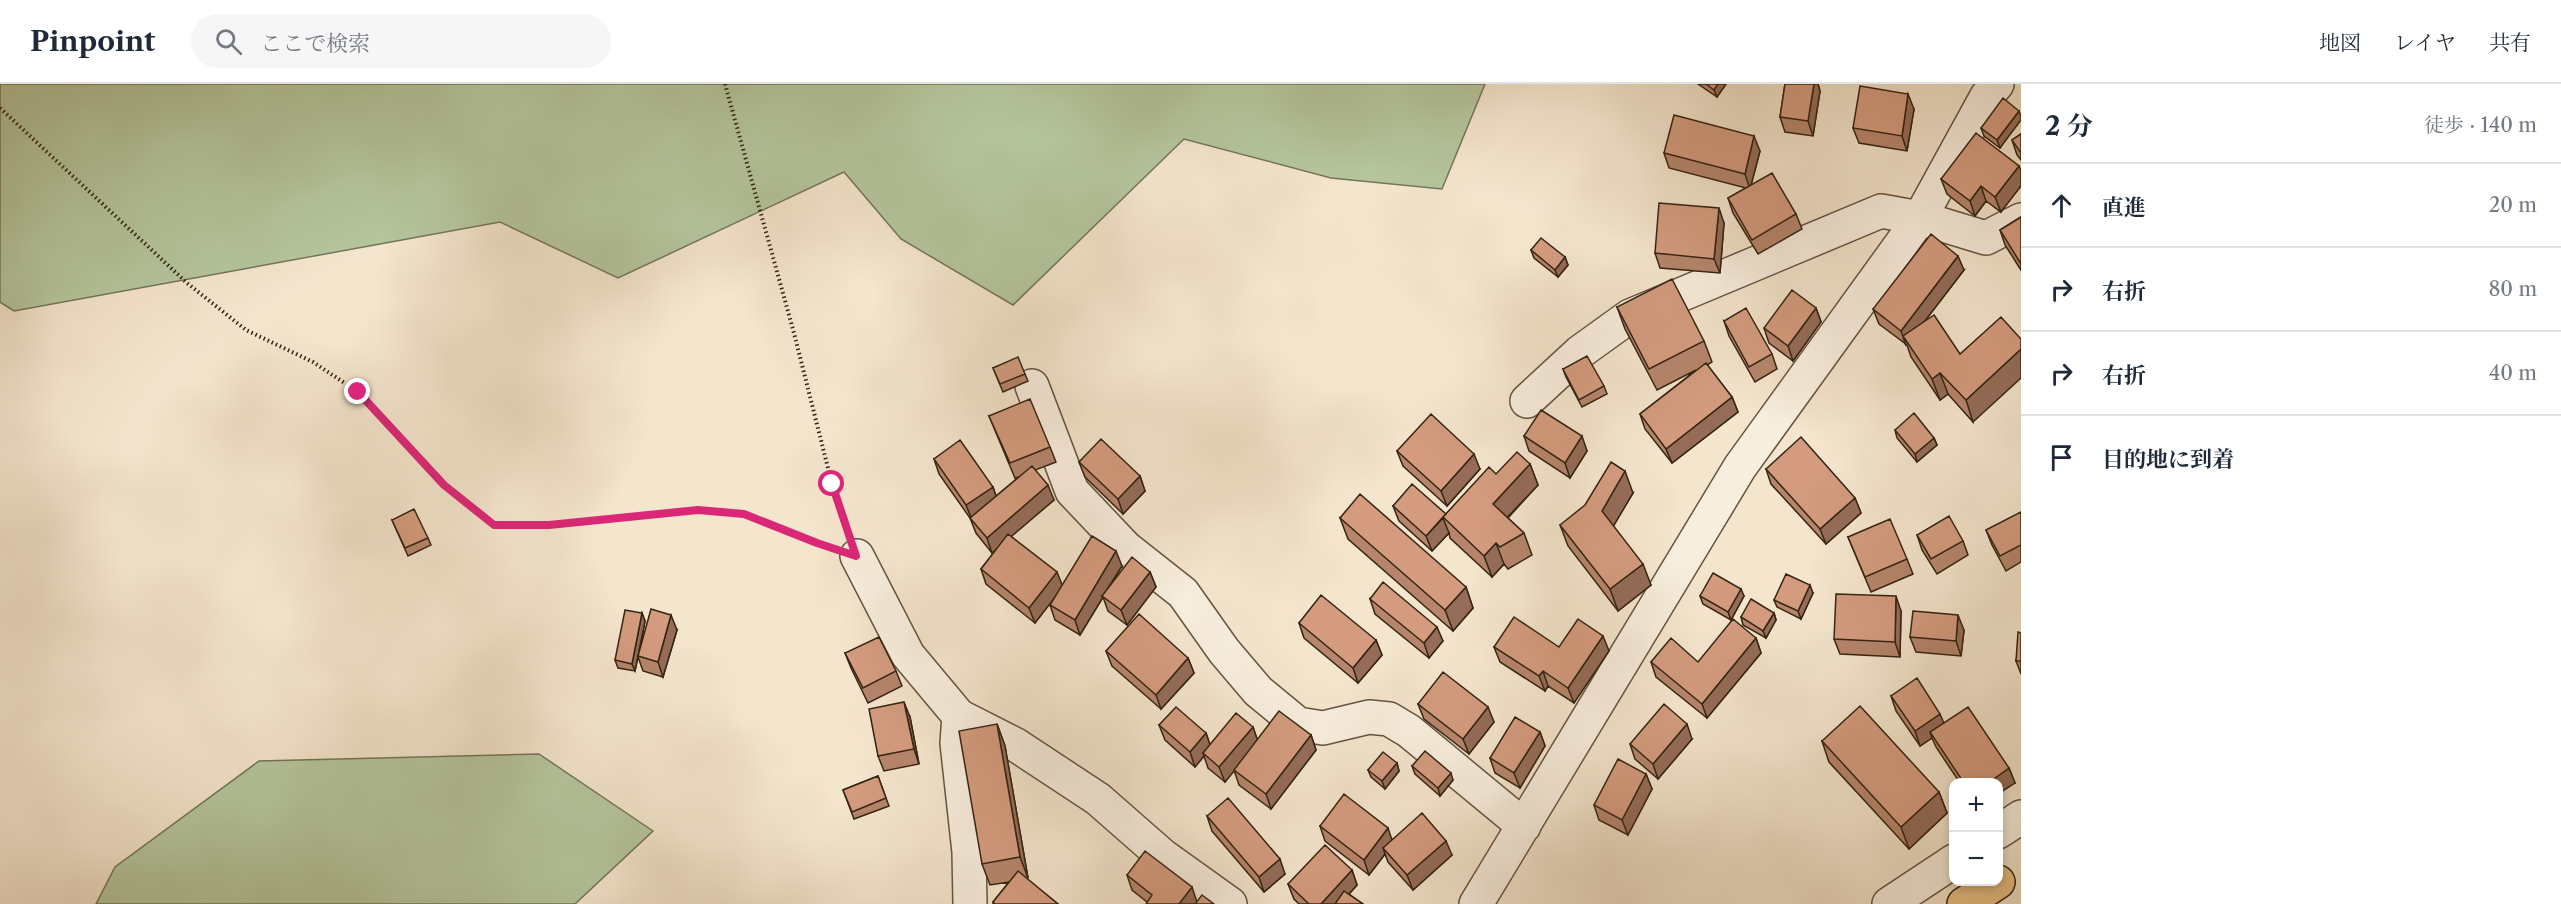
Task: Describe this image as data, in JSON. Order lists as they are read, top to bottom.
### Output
{
  "page": {
    "header": "Pinpoint",
    "search": "ここで検索",
    "nav": ["地図", "レイヤ", "共有"],
    "heading": ["2 分", "徒歩 · 140 m"],
    "list": [
      ["直進", "20 m"],
      ["右折", "80 m"],
      ["右折", "40 m"],
      "目的地に到着"
    ],
    "map_buttons": ["+", "−"]
  }
}
